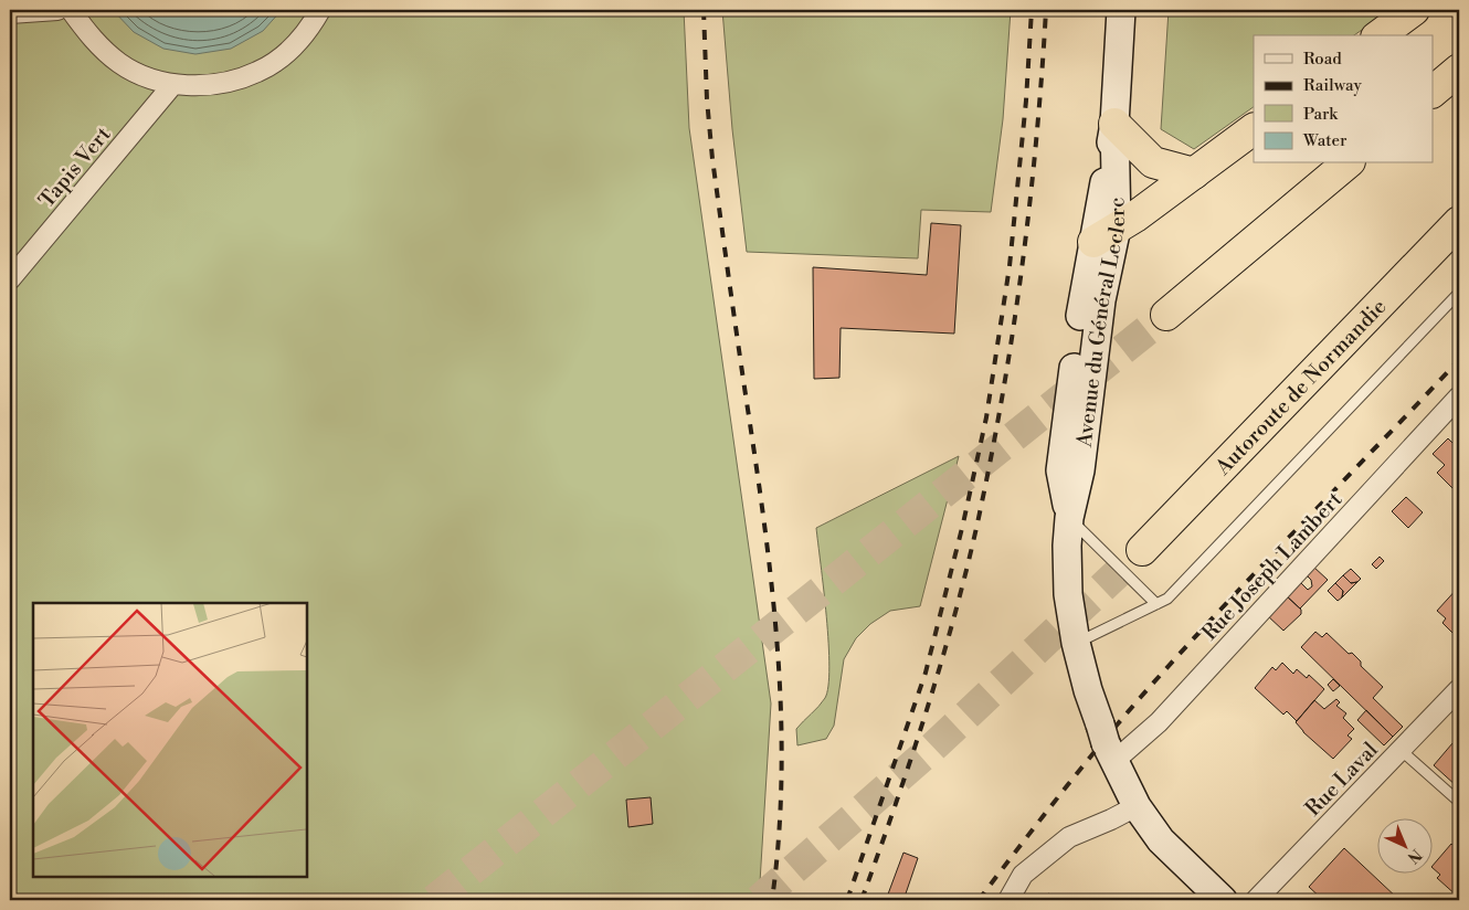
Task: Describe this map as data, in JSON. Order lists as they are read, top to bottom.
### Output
{
  "streets": {
    "highway": ["Autoroute de Normandie"],
    "main road": ["Avenue du Général Leclerc"],
    "street": ["Tapis Vert", "Rue Joseph Lambert", "Rue Laval"]
  },
  "crossings": [
    ["Avenue du Général Leclerc", "Rue Joseph Lambert"]
  ],
  "legend": [
    "Road",
    "Railway",
    "Park",
    "Water"
  ],
  "north": "bottom right"
}
